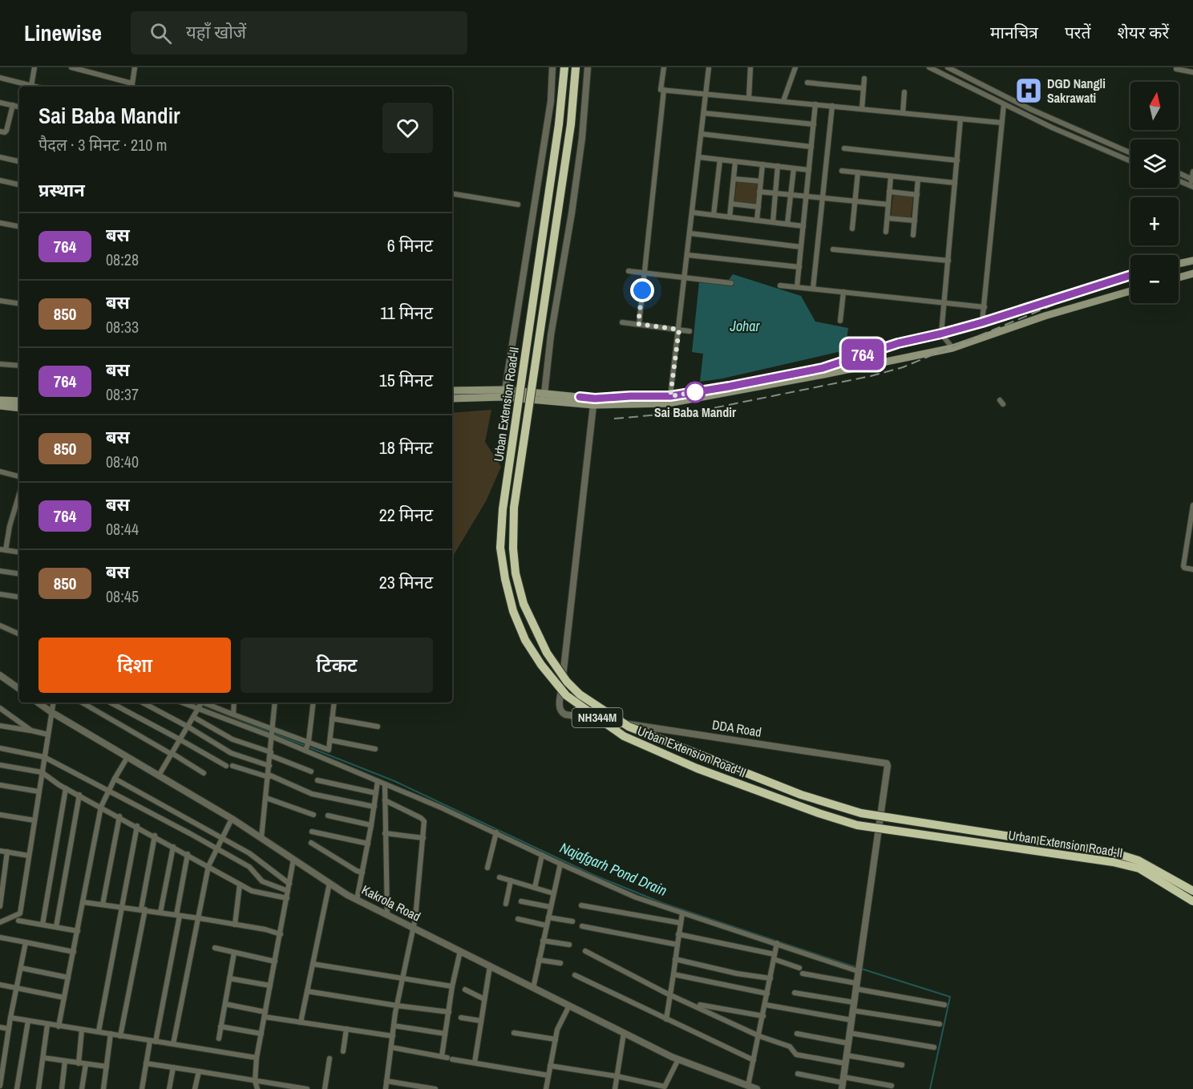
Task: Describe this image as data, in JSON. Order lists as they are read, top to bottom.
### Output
{
  "streets": {
    "highway": ["Urban Extension Road-II", "NH344M"],
    "street": ["DDA Road", "Kakrola Road"]
  },
  "water": ["Johar", "Najafgarh Pond Drain"],
  "places": {
    "hospital": ["DGD Nangli Sakrawati"],
    "other": ["Sai Baba Mandir"]
  },
  "lines": ["bus line 764"],
  "north": "top",
  "page": {
    "header": "Linewise",
    "search": "यहाँ खोजें",
    "nav": ["मानचित्र", "परतें", "शेयर करें"],
    "on_map": "764",
    "map_buttons": ["+", "−"],
    "heading": [
      ["Sai Baba Mandir", "पैदल · 3 मिनट · 210 m"],
      "प्रस्थान"
    ],
    "list": [
      {
        "mark": "764",
        "name": "बस",
        "note": "08:28",
        "value": "6 मिनट"
      },
      {
        "mark": "850",
        "name": "बस",
        "note": "08:33",
        "value": "11 मिनट"
      },
      {
        "mark": "764",
        "name": "बस",
        "note": "08:37",
        "value": "15 मिनट"
      },
      {
        "mark": "850",
        "name": "बस",
        "note": "08:40",
        "value": "18 मिनट"
      },
      {
        "mark": "764",
        "name": "बस",
        "note": "08:44",
        "value": "22 मिनट"
      },
      {
        "mark": "850",
        "name": "बस",
        "note": "08:45",
        "value": "23 मिनट"
      }
    ],
    "buttons": ["दिशा", "टिकट"]
  }
}
